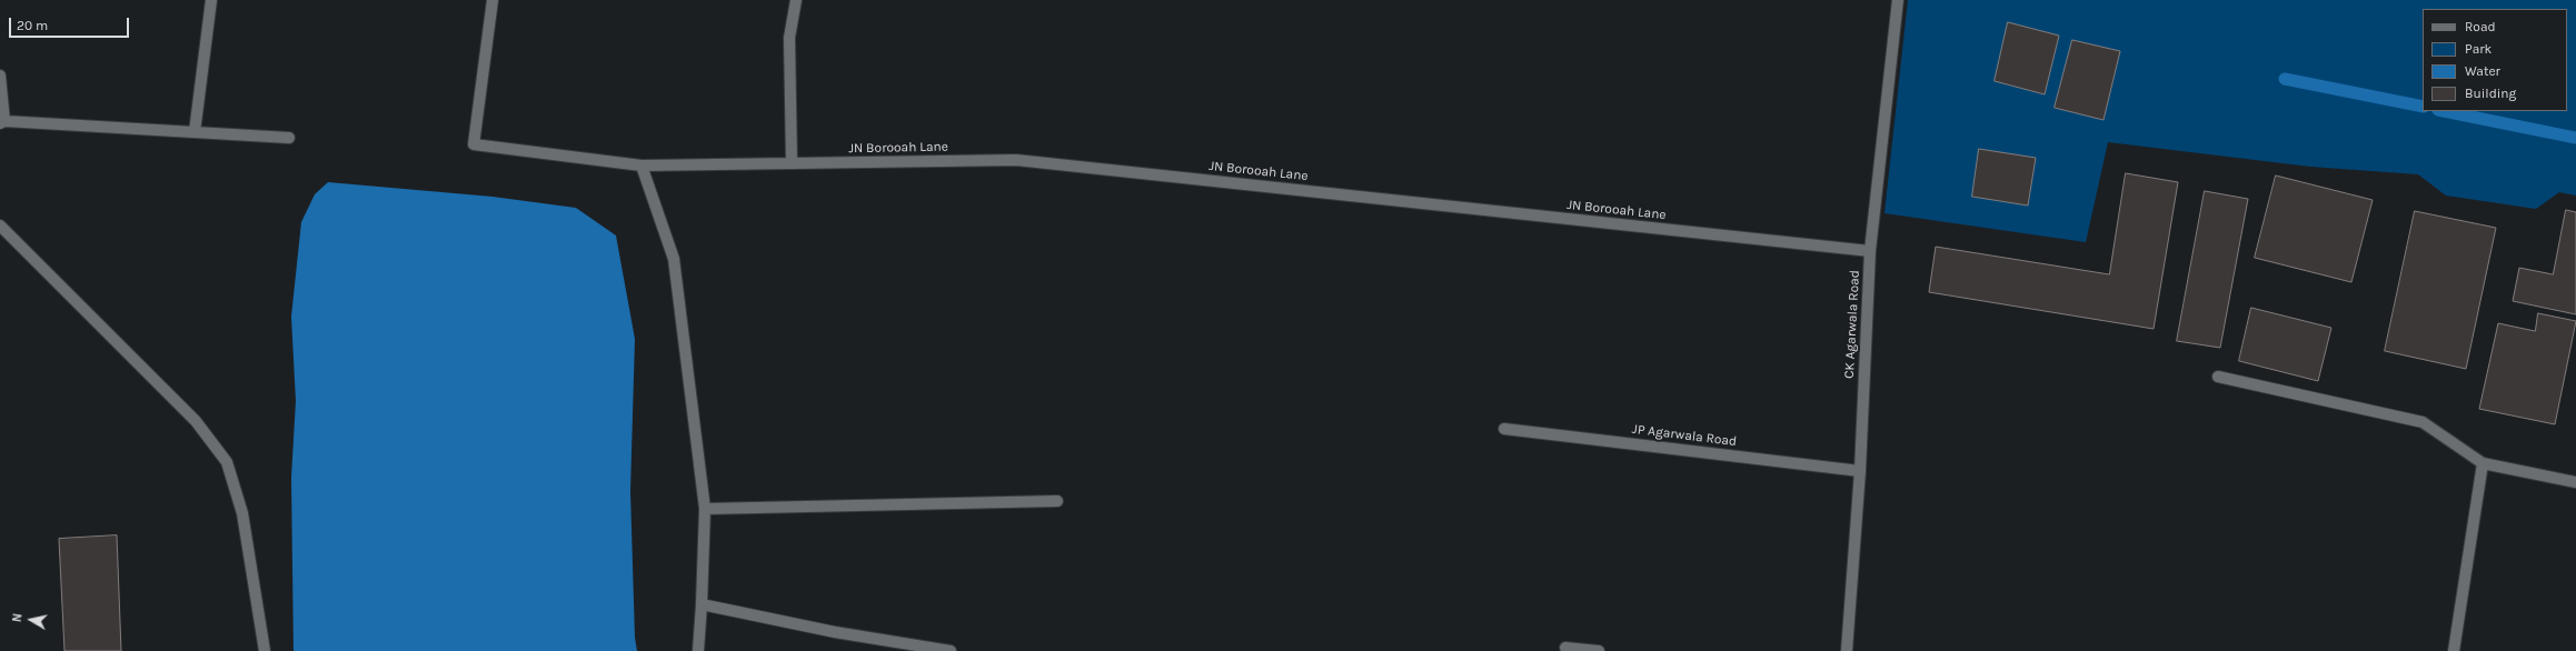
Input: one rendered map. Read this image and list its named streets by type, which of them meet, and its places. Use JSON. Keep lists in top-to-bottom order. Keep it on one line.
{"streets":{"street":["JN Borooah Lane","CK Agarwala Road","JP Agarwala Road"]},"crossings":[["JN Borooah Lane","CK Agarwala Road"],["CK Agarwala Road","JP Agarwala Road"]],"legend":["Road","Park","Water","Building"],"scale_bar":"20 m","north":"left"}
